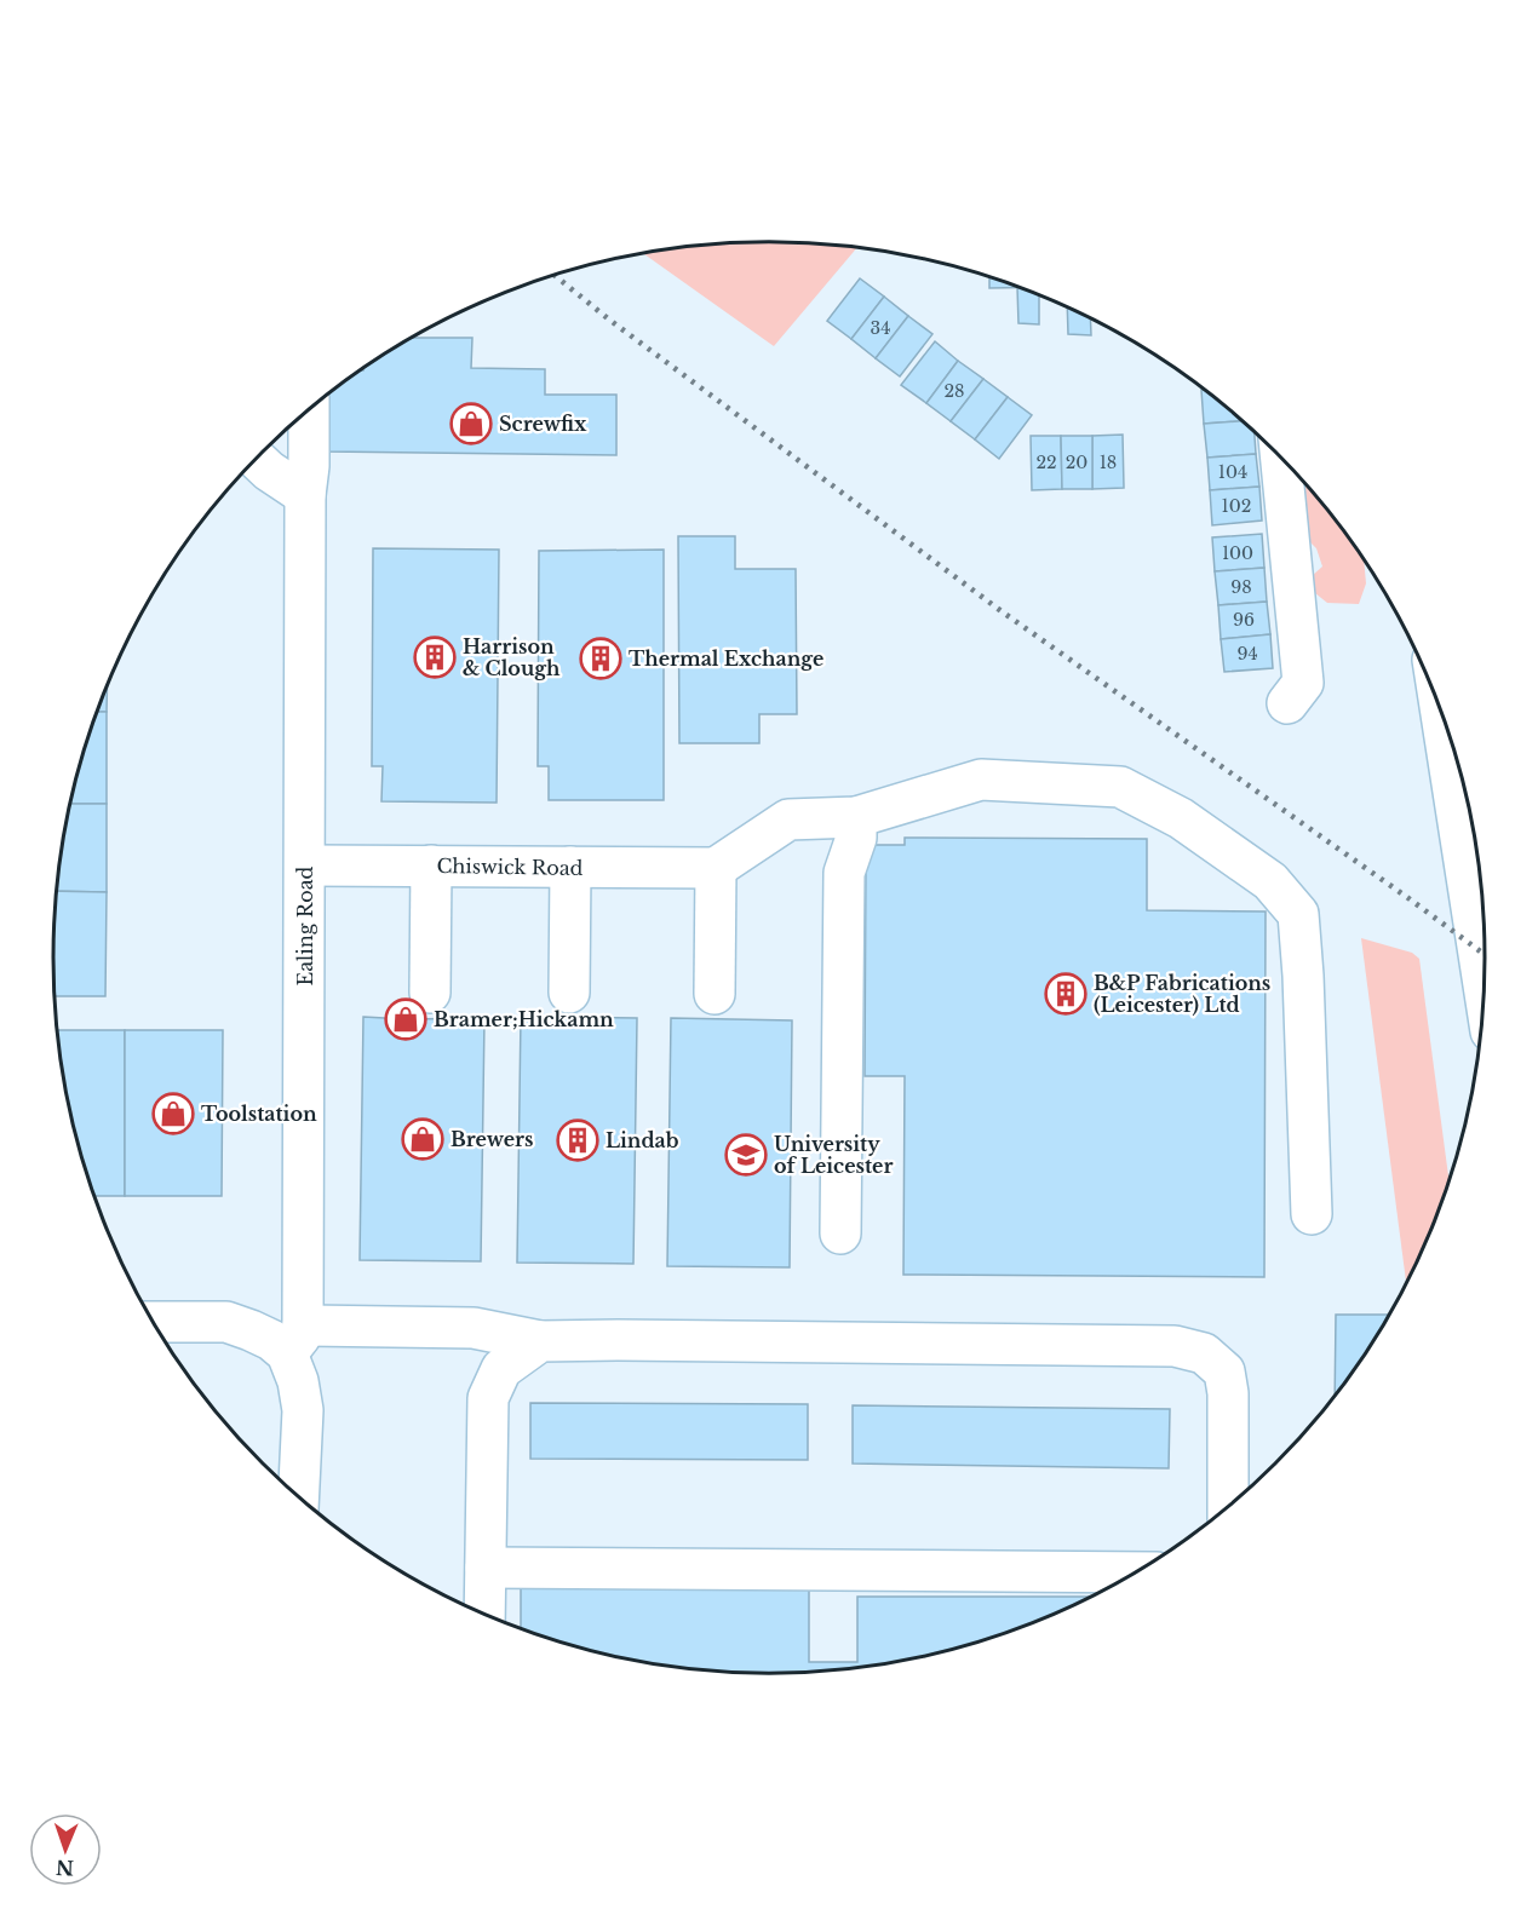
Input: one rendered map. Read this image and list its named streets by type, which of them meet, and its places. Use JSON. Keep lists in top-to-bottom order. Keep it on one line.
{"streets":{"street":["Chiswick Road","Ealing Road"]},"crossings":[["Chiswick Road","Ealing Road"]],"places":{"shop":["Screwfix","Bramer;Hickamn","Toolstation","Brewers"],"building":["Harrison & Clough","Thermal Exchange","B&P Fabrications (Leicester) Ltd","Lindab"],"school or university":["University of Leicester"]},"house_numbers":["34","28","22","20","18","104","102","100","98","96","94"],"north":"bottom"}
